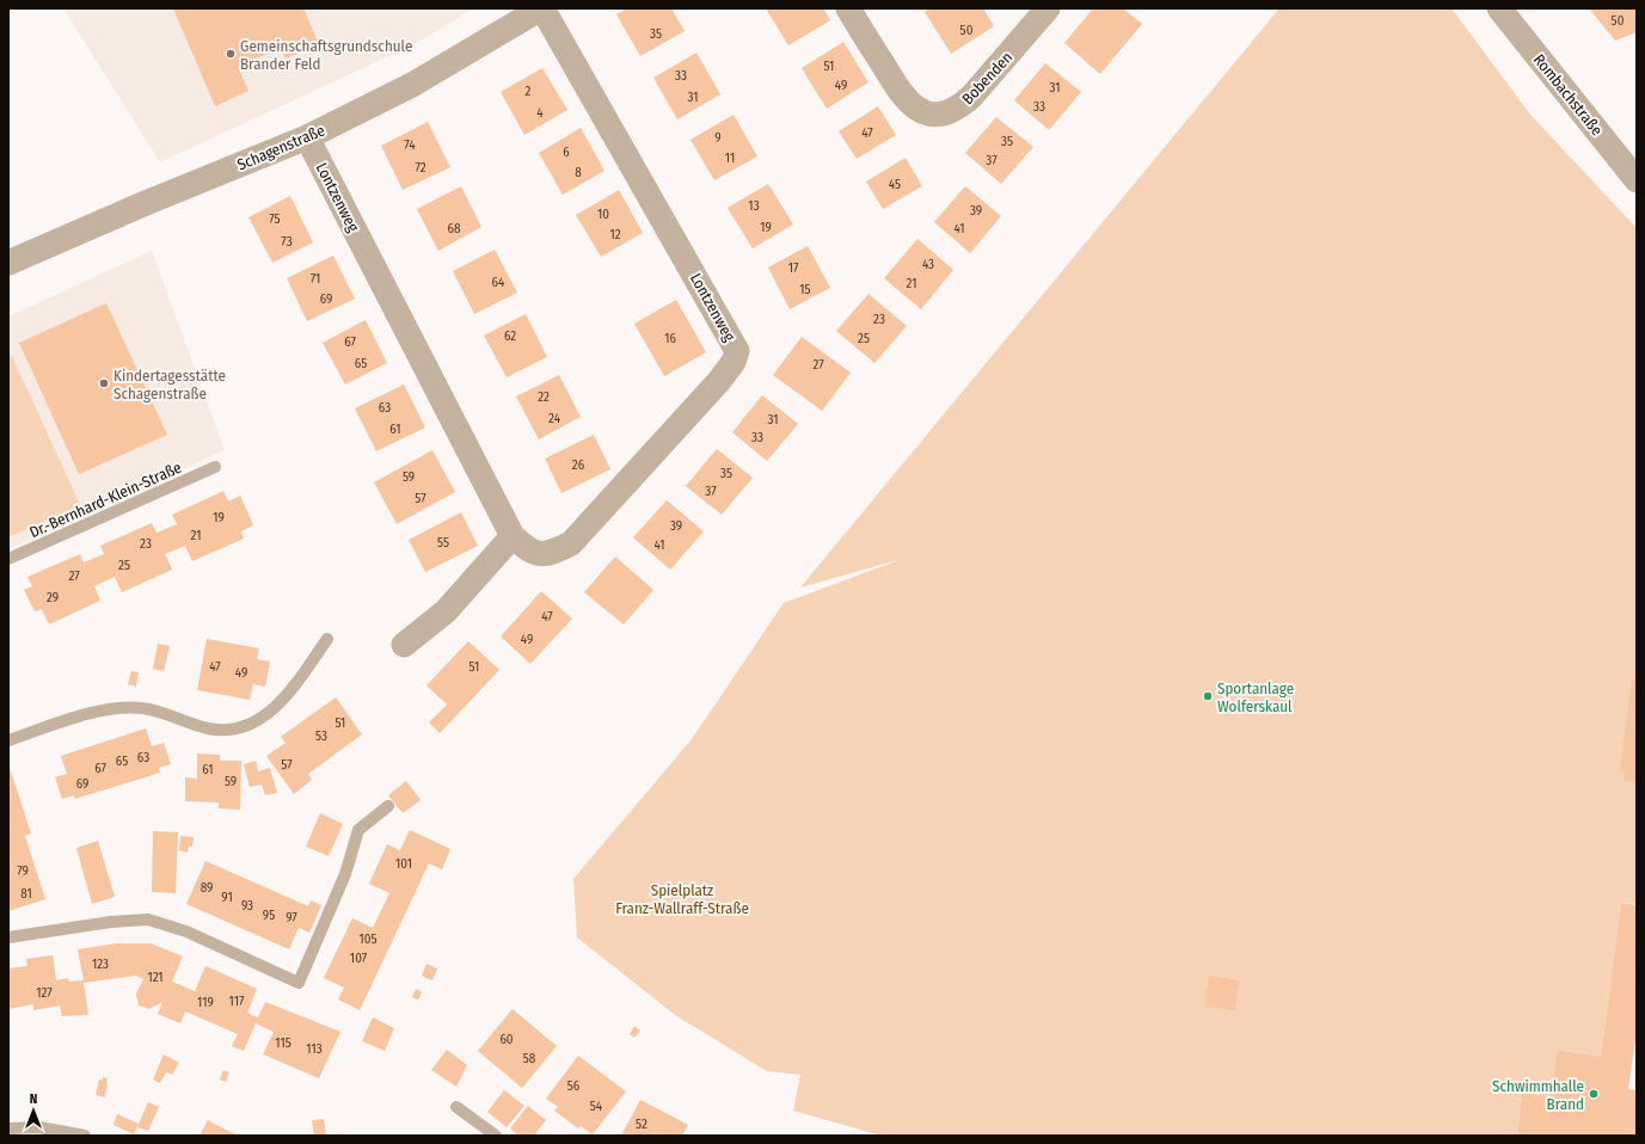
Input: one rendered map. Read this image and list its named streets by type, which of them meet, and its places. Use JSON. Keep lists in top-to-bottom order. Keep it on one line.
{"streets":{"street":["Bobenden","Rombachstraße","Schagenstraße","Lontzenweg"],"lane":["Dr.-Bernhard-Klein-Straße"]},"crossings":[["Schagenstraße","Lontzenweg"]],"parks":["Spielplatz Franz-Wallraff-Straße"],"places":["Gemeinschaftsgrundschule Brander Feld","Kindertagesstätte Schagenstraße","Sportanlage Wolferskaul","Schwimmhalle Brand"],"house_numbers":["50","50","35","51","33","49","31","2","31","33","4","47","9","35","74","6","11","37","72","8","45","13","39","10","75","19","68","41","12","73","43","17","71","64","21","15","69","23","62","16","25","67","65","27","22","63","24","31","61","33","26","35","59","37","57","19","39","21","55","23","41","25","27","29","47","49","47","51","49","51","53","63","65","57","67","61","59","69","101","79","89","81","91","93","95","97","105","107","123","121","127","117","119","60","115","113","58","56","54","52"],"north":"top"}
